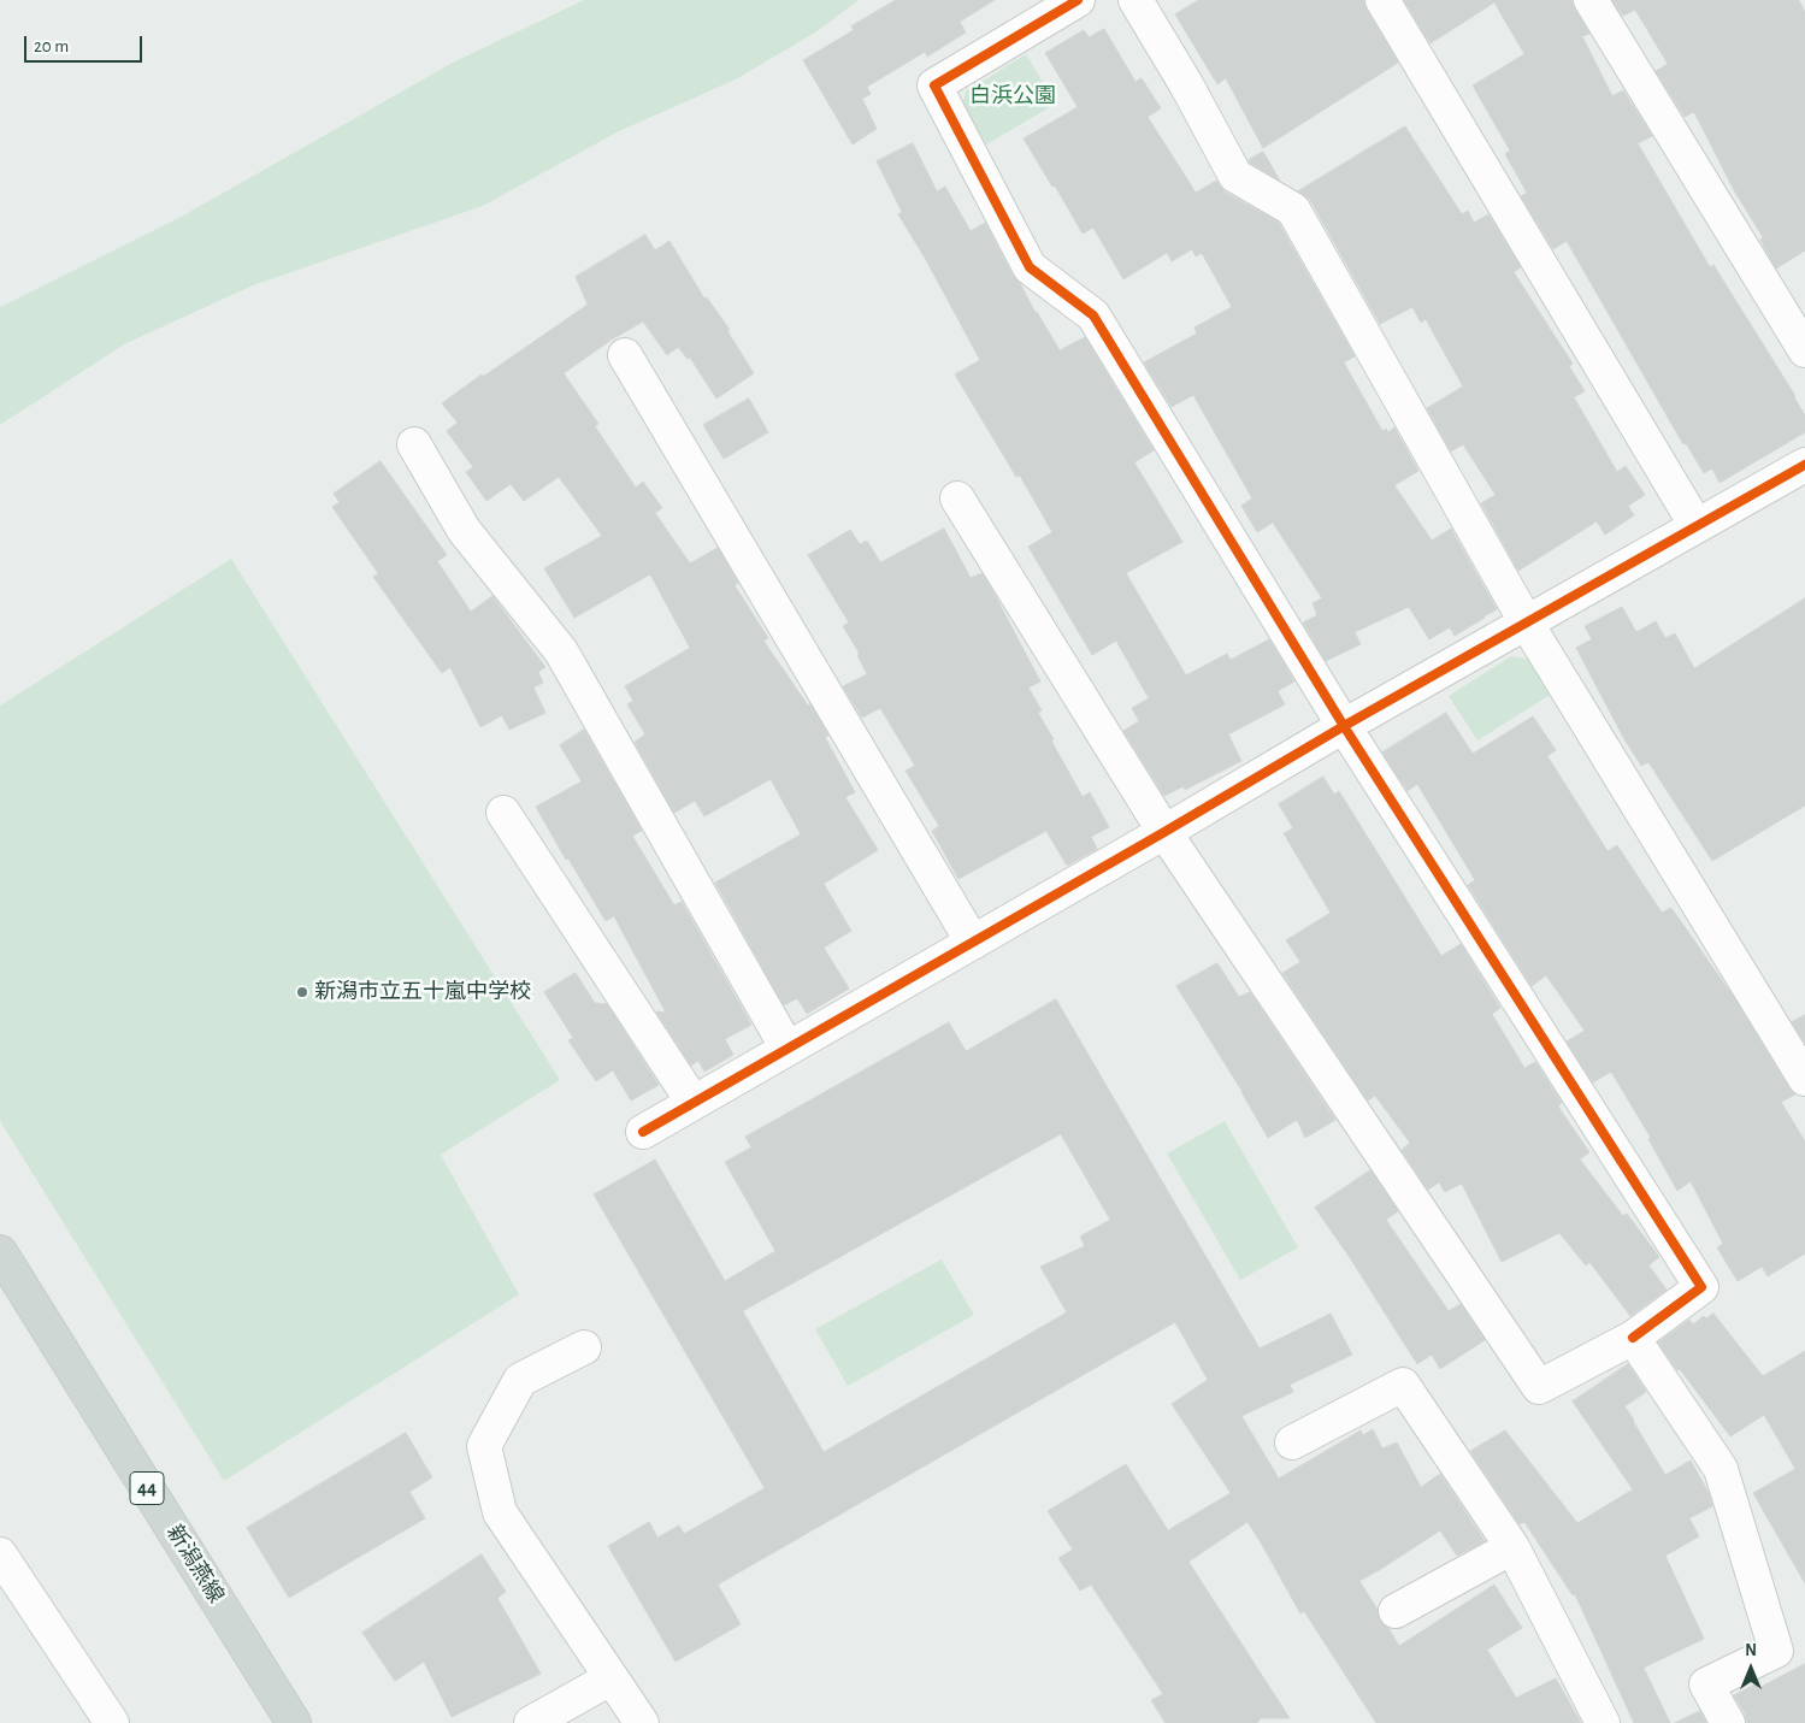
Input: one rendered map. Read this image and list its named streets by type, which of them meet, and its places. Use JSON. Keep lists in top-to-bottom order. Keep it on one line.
{"streets":{"main road":["44","新潟燕線"]},"parks":["白浜公園"],"places":["新潟市立五十嵐中学校"],"scale_bar":"20 m","north":"top"}
